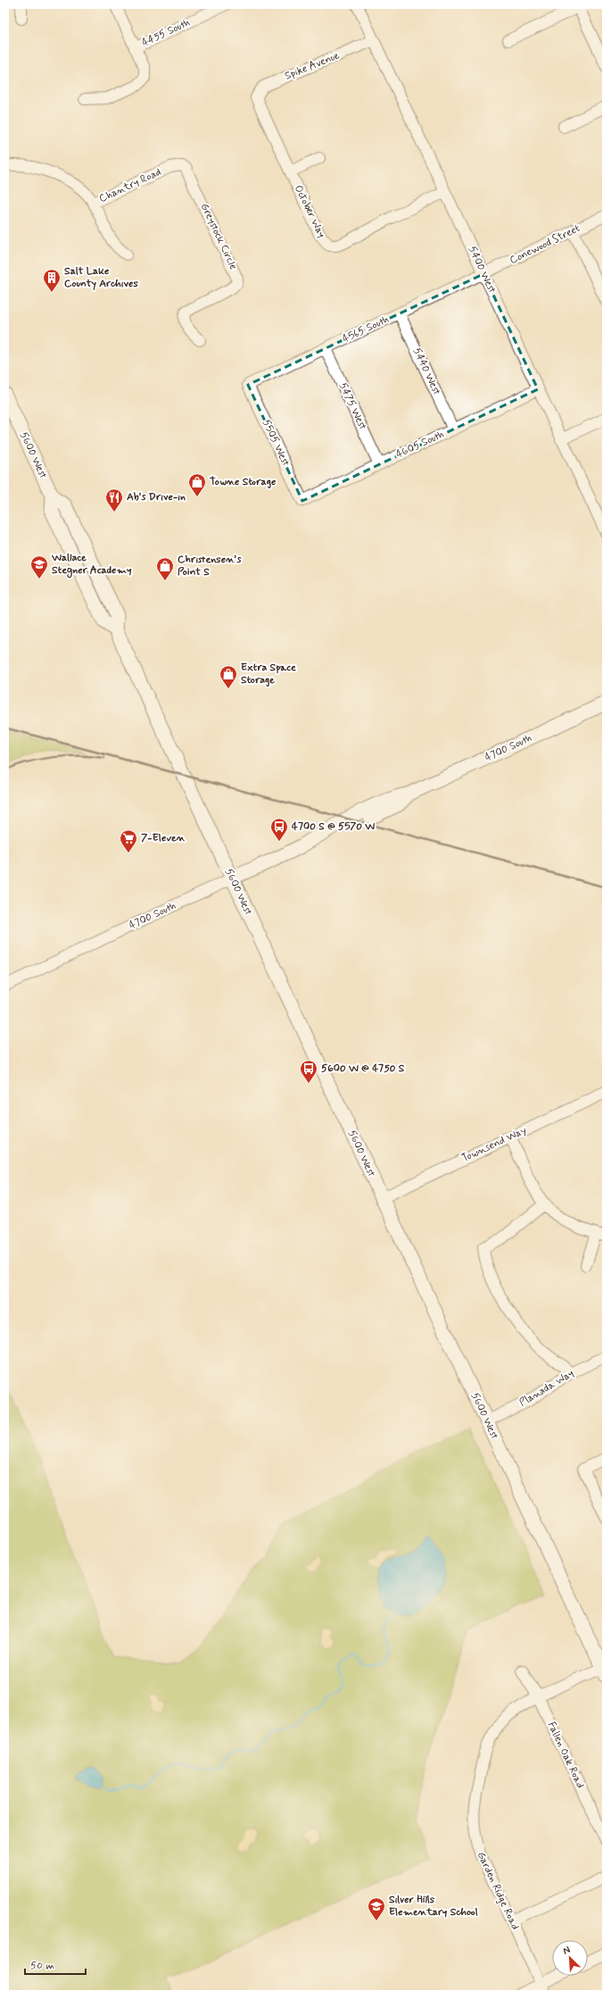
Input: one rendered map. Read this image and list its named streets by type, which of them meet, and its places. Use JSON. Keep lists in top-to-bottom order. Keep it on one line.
{"streets":{"main road":["5600 West","4700 South"],"street":["4455 South","Spike Avenue","Chantry Road","October Way","Greystock Circle","Conewood Street","5400 West","4565 South","5440 West","5475 West","5505 West","4605 South","Townsend Way","Planada Way","Fallen Oak Road","Garden Ridge Road"]},"crossings":[["Spike Avenue","October Way"],["Spike Avenue","5400 West"],["Chantry Road","Greystock Circle"],["October Way","5400 West"],["Conewood Street","5400 West"],["Conewood Street","4565 South"],["5400 West","4565 South"],["5400 West","4605 South"],["4565 South","5440 West"],["4565 South","5475 West"],["4565 South","5505 West"],["5440 West","4605 South"],["5475 West","4605 South"],["5505 West","4605 South"],["5600 West","4700 South"],["5600 West","Townsend Way"],["5600 West","Planada Way"],["5600 West","Garden Ridge Road"],["Fallen Oak Road","Garden Ridge Road"]],"places":{"building":["Salt Lake County Archives"],"shop":["Towne Storage","Christensen's Point S","Extra Space Storage"],"restaurant":["Ab's Drive-in"],"school or university":["Wallace Stegner Academy","Silver Hills Elementary School"],"bus stop":["4700 S @ 5570 W","5600 W @ 4750 S"],"supermarket":["7-Eleven"]},"scale_bar":"50 m","north":"top left"}
